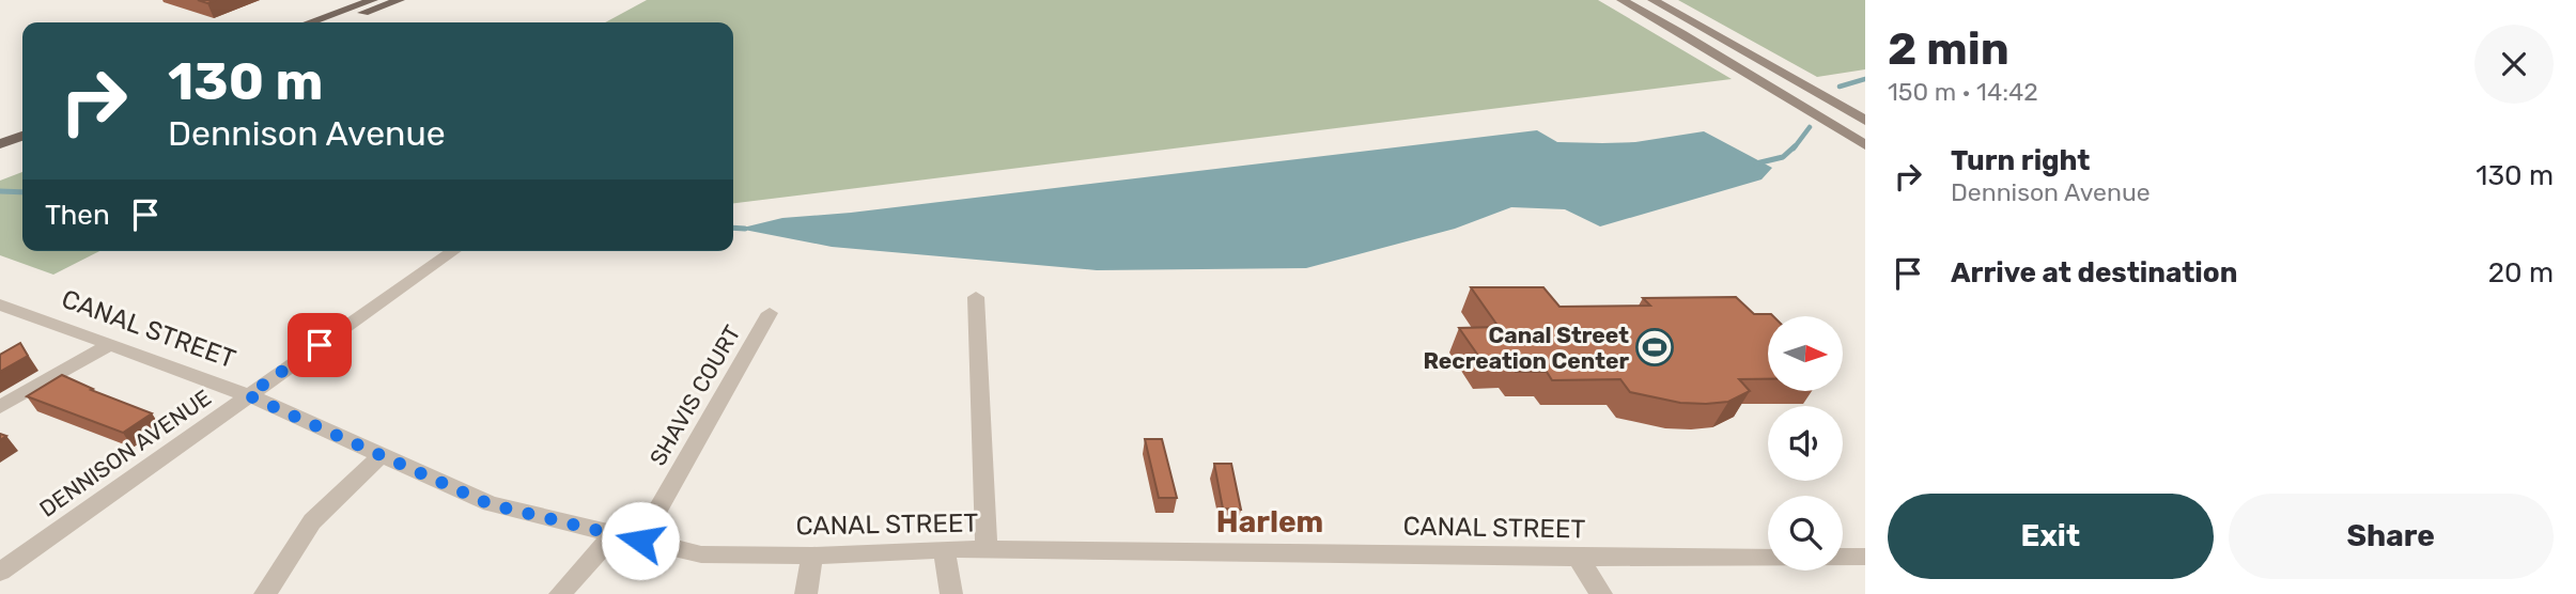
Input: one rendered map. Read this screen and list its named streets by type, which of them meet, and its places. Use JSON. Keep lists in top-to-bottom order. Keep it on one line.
{"streets":{"street":["CANAL STREET","SHAVIS COURT","DENNISON AVENUE"]},"crossings":[["CANAL STREET","SHAVIS COURT"],["CANAL STREET","DENNISON AVENUE"]],"districts":["Harlem"],"places":{"sports":["Canal Street Recreation Center"]},"north":"right","page":{"heading":["2 min","150 m · 14:42"],"turn":["130 m","Dennison Avenue"],"list":[{"name":"Turn right","note":"Dennison Avenue","value":"130 m"},{"name":"Arrive at destination","value":"20 m"}],"then":"Then","buttons":["Exit","Share"]}}
